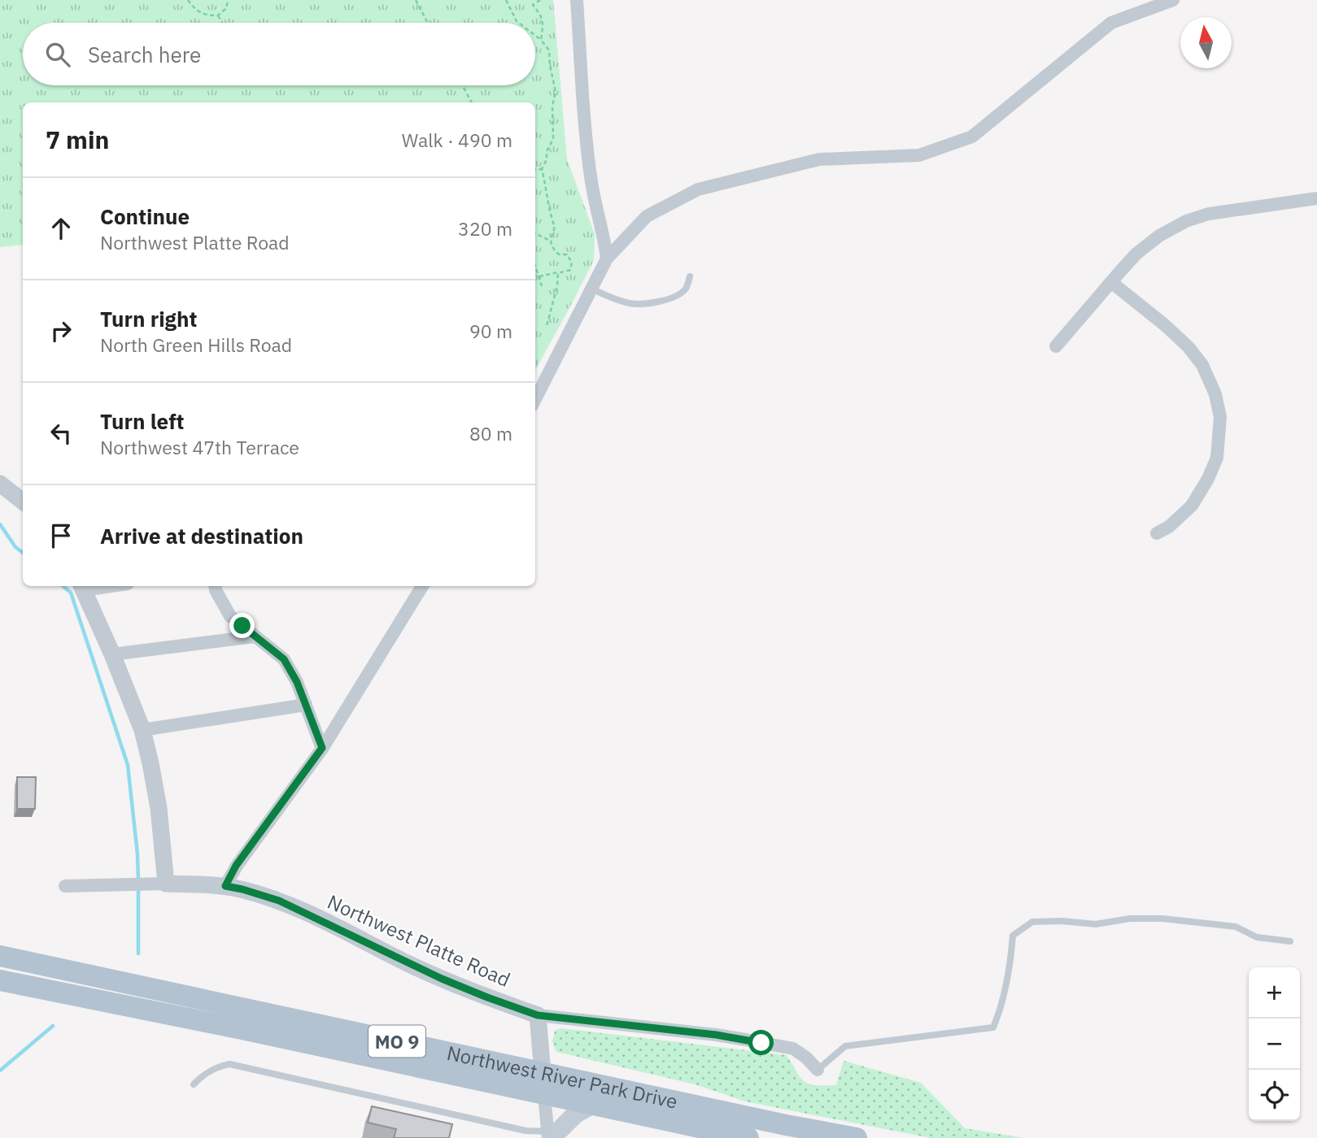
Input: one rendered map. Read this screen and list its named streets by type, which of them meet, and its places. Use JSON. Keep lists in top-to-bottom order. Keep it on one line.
{"streets":{"main road":["MO 9","Northwest River Park Drive"],"street":["Northwest Platte Road"]},"north":"top","page":{"search":"Search here","heading":["7 min","Walk · 490 m"],"list":[["Continue","Northwest Platte Road","320 m"],["Turn right","North Green Hills Road","90 m"],["Turn left","Northwest 47th Terrace","80 m"],"Arrive at destination"],"map_buttons":["+","−"]}}
